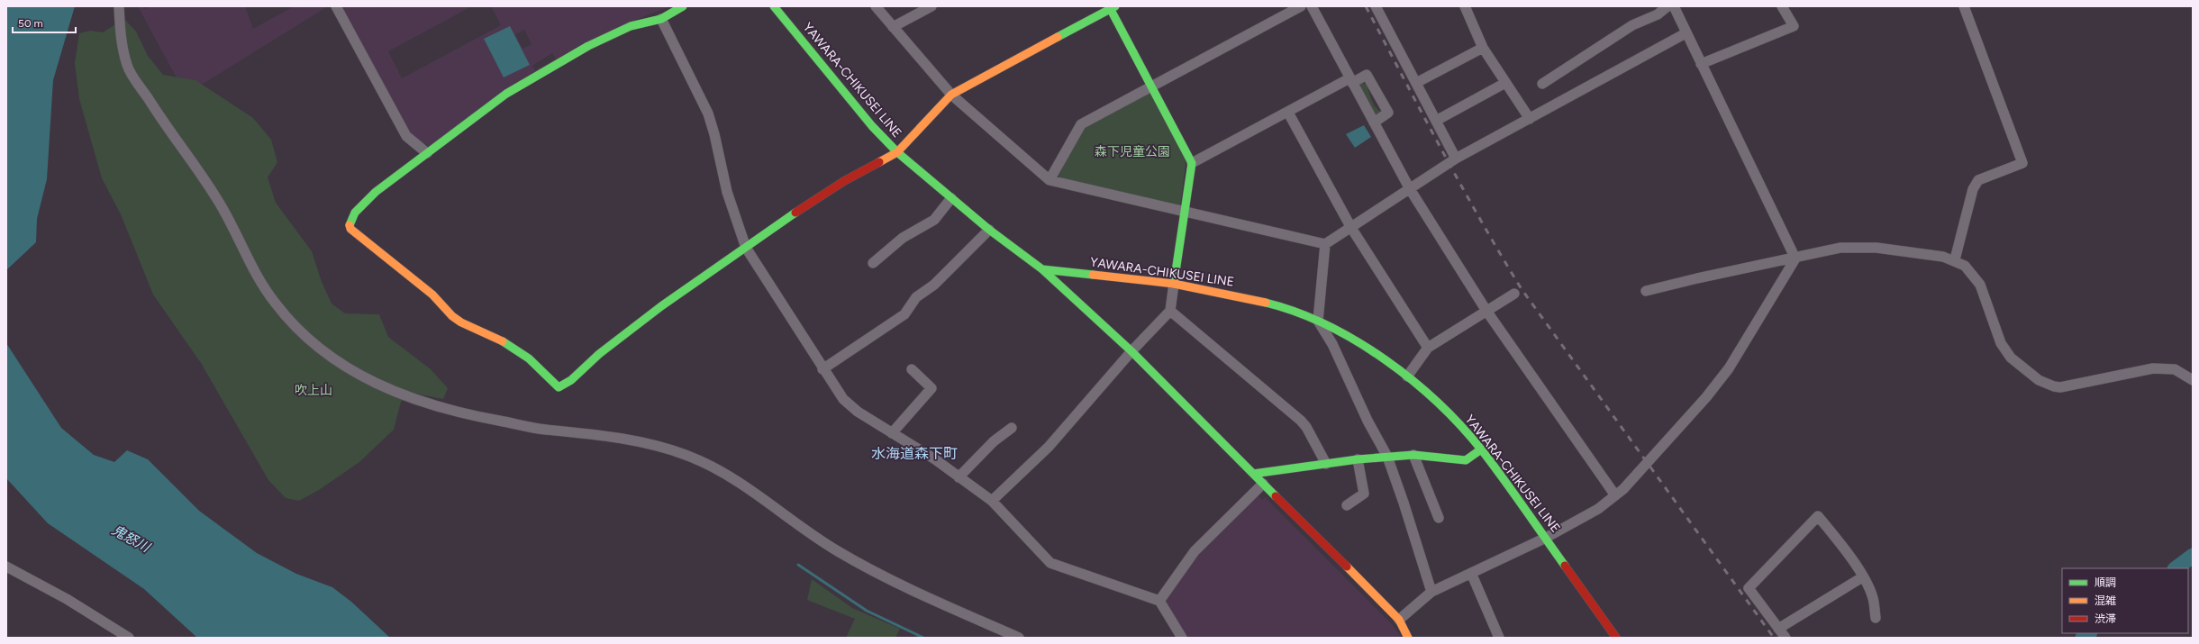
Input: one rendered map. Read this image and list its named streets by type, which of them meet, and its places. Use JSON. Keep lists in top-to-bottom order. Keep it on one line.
{"streets":{"street":["YAWARA-CHIKUSEI LINE"]},"districts":["水海道森下町"],"water":["鬼怒川"],"parks":["森下児童公園","吹上山"],"legend":["順調","混雑","渋滞"],"scale_bar":"50 m"}
